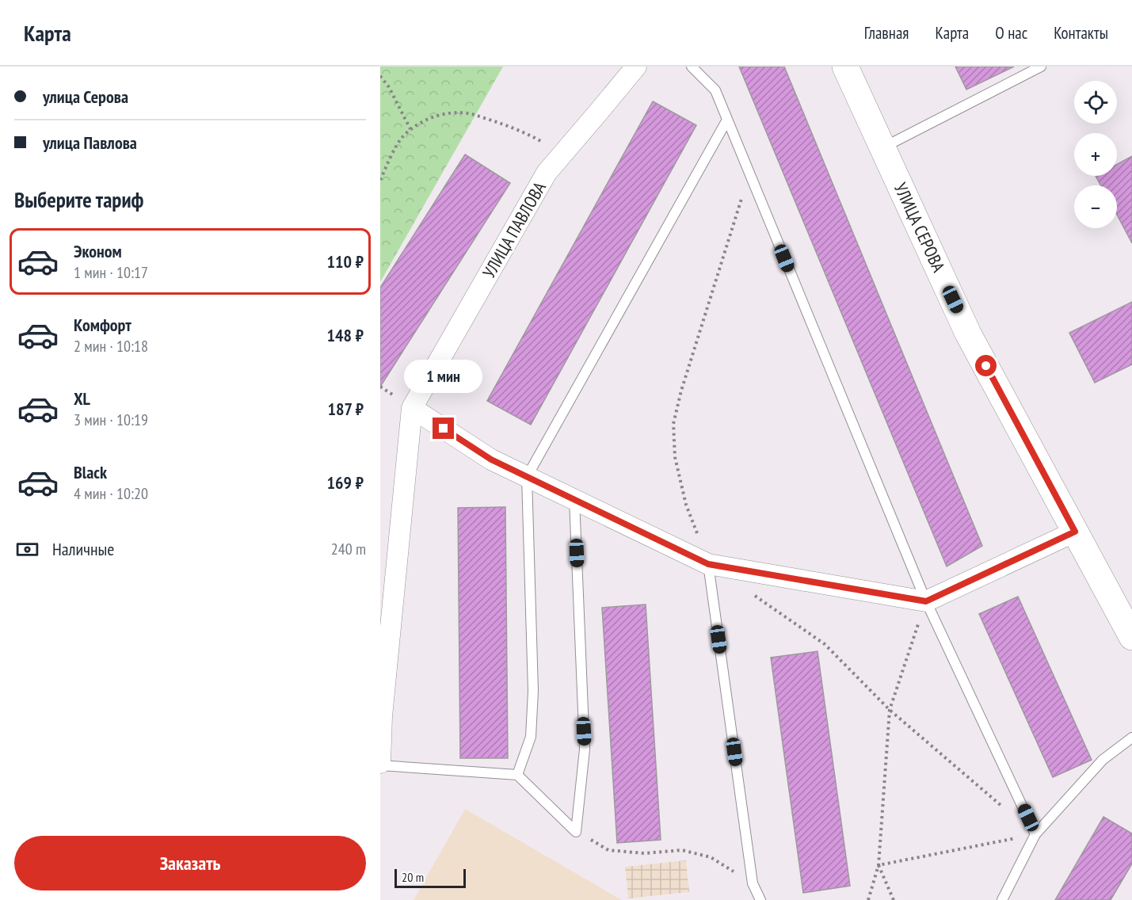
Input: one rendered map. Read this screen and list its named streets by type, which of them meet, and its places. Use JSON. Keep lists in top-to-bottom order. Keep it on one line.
{"streets":{"main road":["УЛИЦА СЕРОВА"],"street":["УЛИЦА ПАВЛОВА"]},"scale_bar":"20 m","page":{"header":"Карта","nav":["Главная","Карта","О нас","Контакты"],"banner":["улица Серова","улица Павлова"],"map_buttons":["+","−"],"heading":"Выберите тариф","list":[{"name":"Эконом","note":"1 мин · 10:17","value":"110 ₽"},{"name":"Комфорт","note":"2 мин · 10:18","value":"148 ₽"},{"name":"XL","note":"3 мин · 10:19","value":"187 ₽"},{"name":"Black","note":"4 мин · 10:20","value":"169 ₽"}],"bubble":"1 мин","pay":["Наличные","240 m"],"buttons":"Заказать","scale":"20 m"}}
